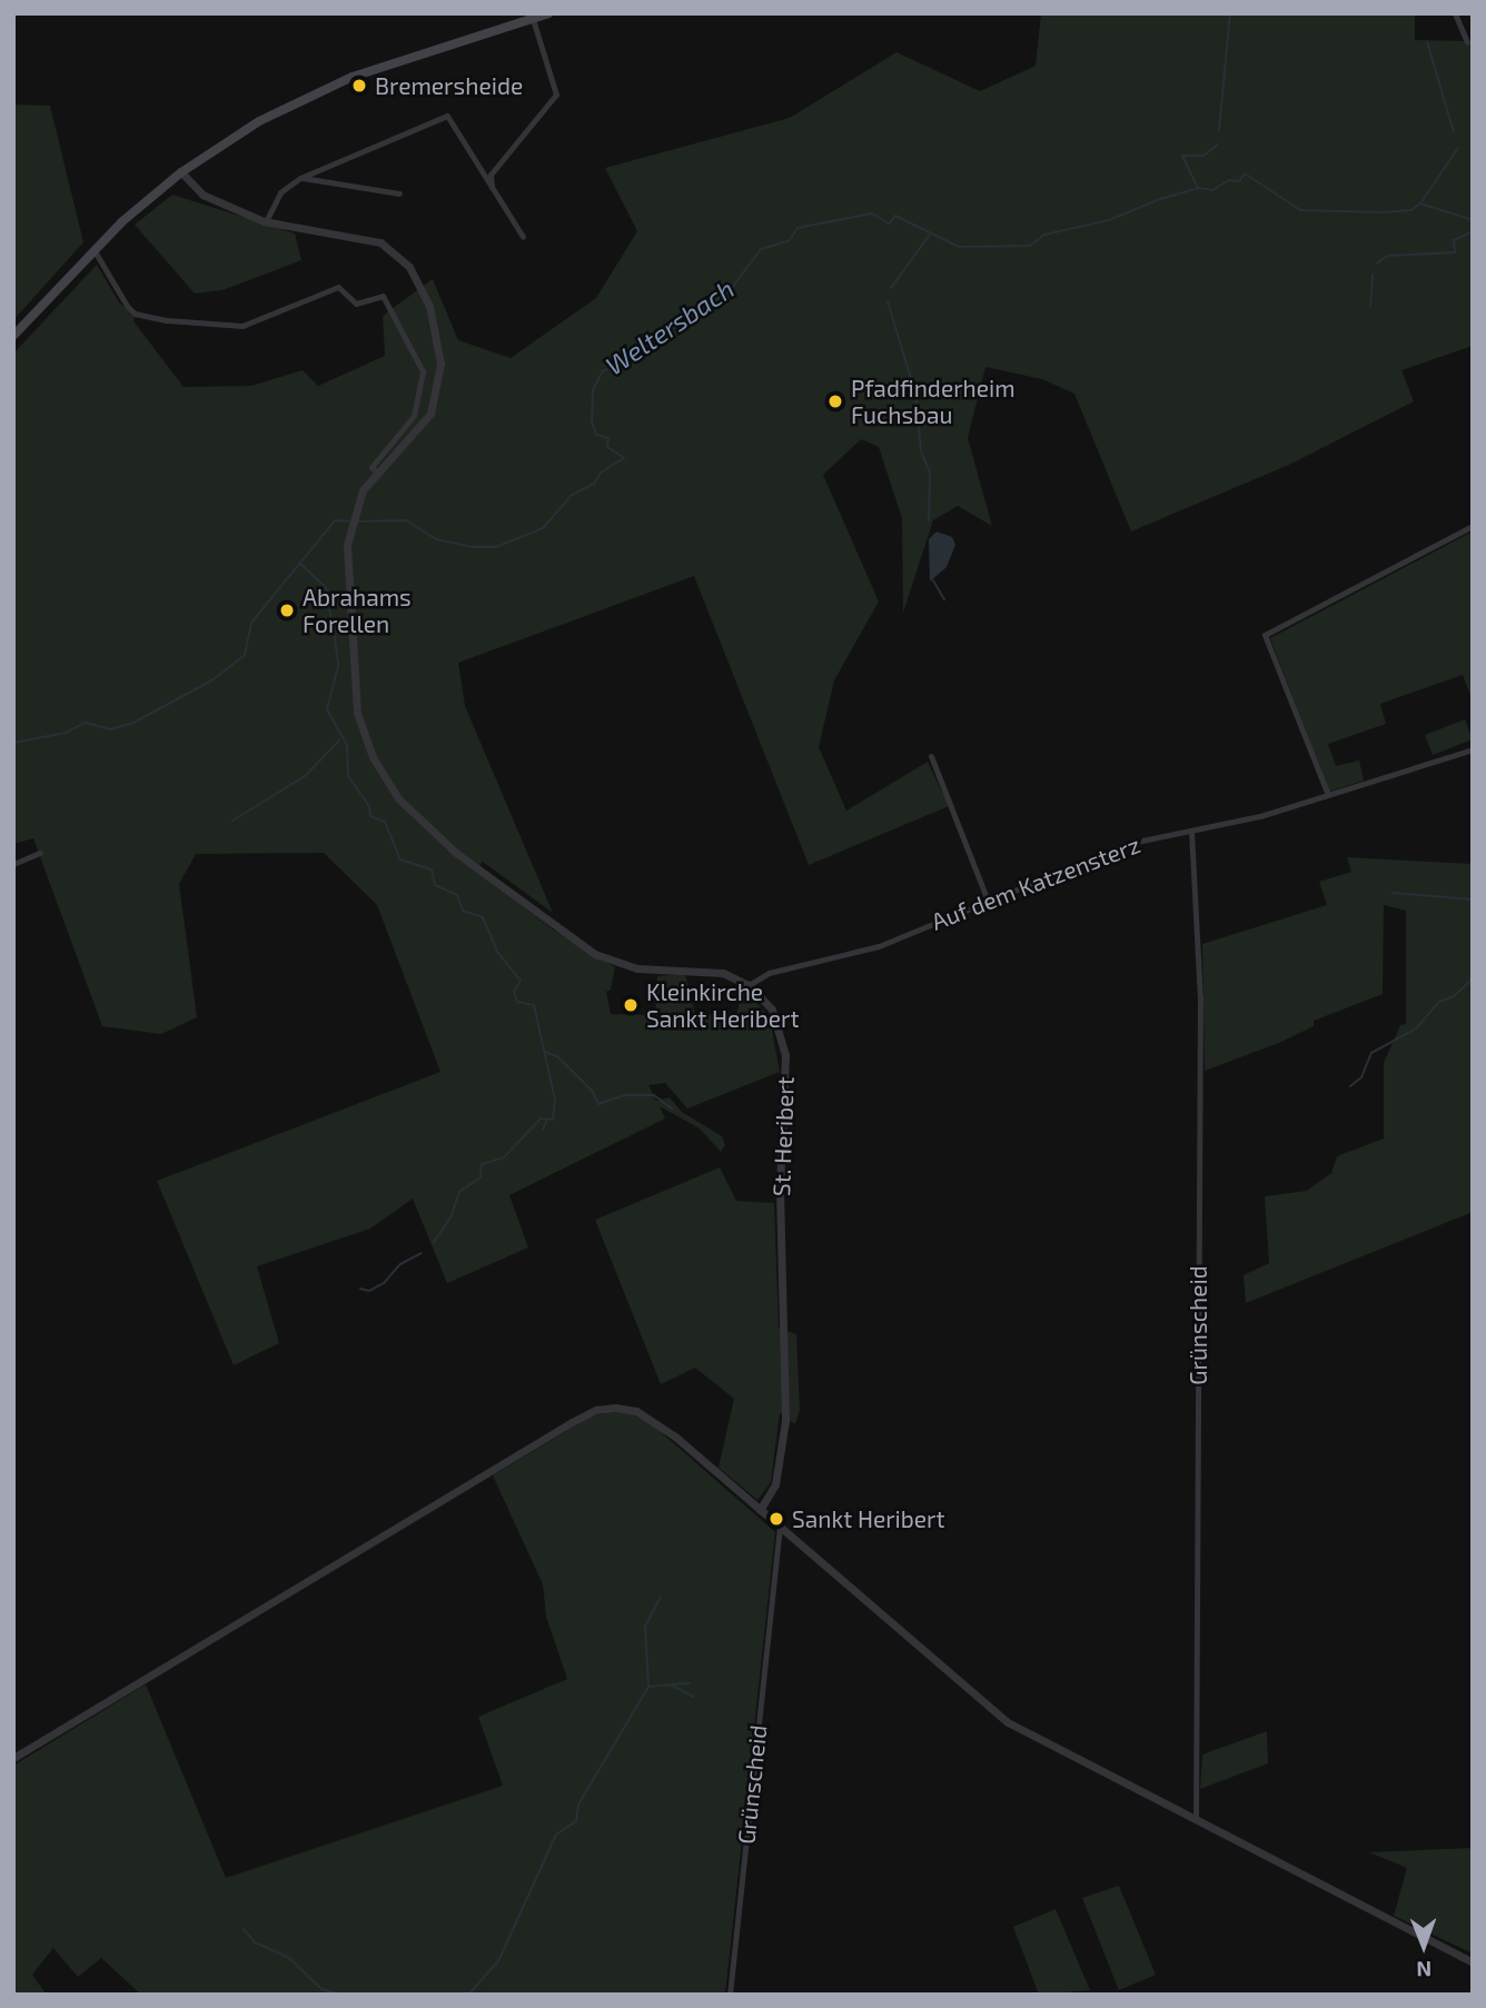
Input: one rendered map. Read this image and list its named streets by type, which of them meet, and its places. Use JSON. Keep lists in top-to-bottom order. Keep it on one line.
{"streets":{"street":["Auf dem Katzensterz","St. Heribert","Grünscheid"]},"crossings":[["Auf dem Katzensterz","St. Heribert"],["Auf dem Katzensterz","Grünscheid"]],"water":["Weltersbach"],"places":["Bremersheide","Pfadfinderheim Fuchsbau","Abrahams Forellen","Kleinkirche Sankt Heribert","Sankt Heribert"],"north":"bottom"}
